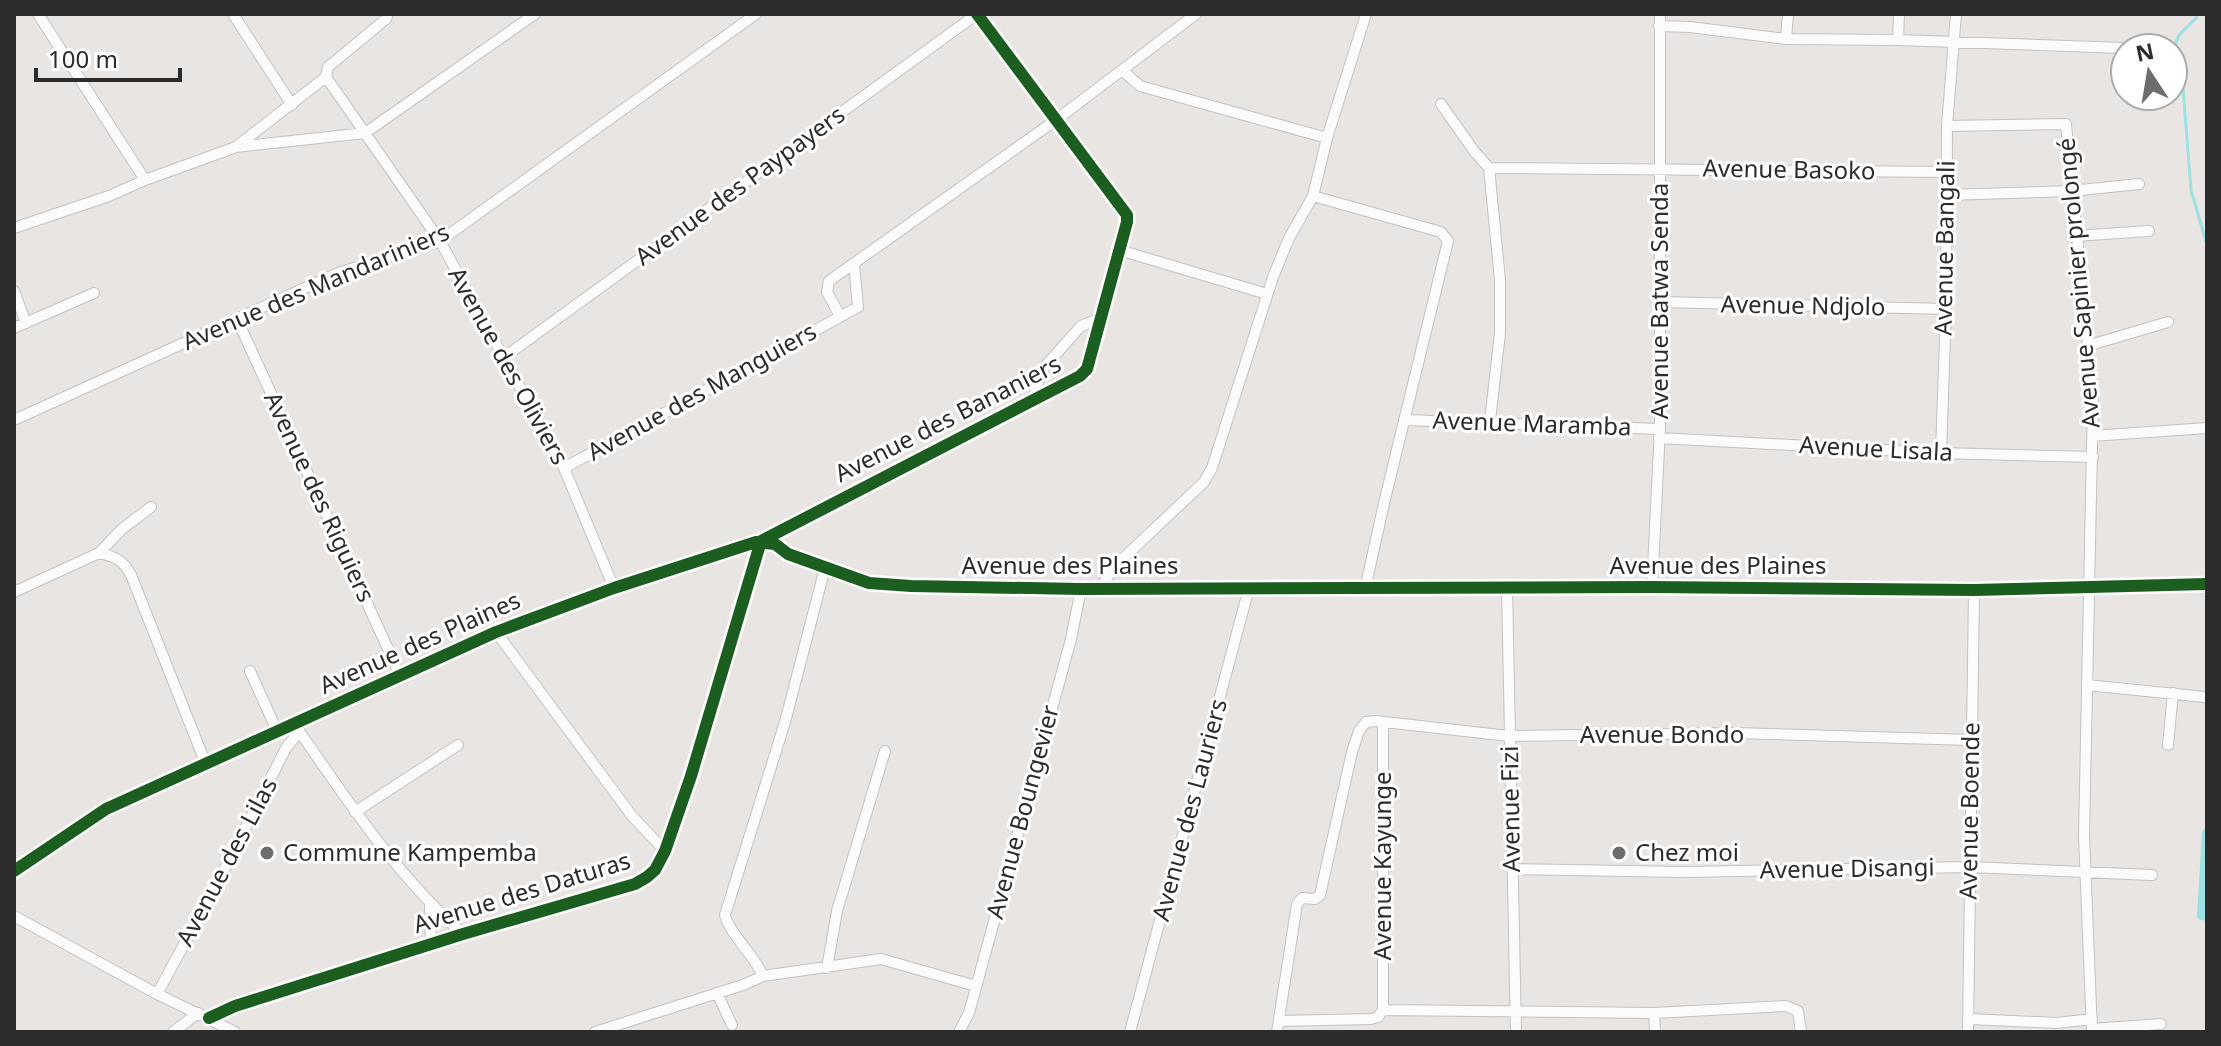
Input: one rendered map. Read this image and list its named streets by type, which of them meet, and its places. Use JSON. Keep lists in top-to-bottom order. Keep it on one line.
{"streets":{"street":["Avenue Basoko","Avenue des Paypayers","Avenue Bangali","Avenue Sapinier prolongé","Avenue des Mandariniers","Avenue Batwa Senda","Avenue Ndjolo","Avenue des Oliviers","Avenue des Manguiers","Avenue des Bananiers","Avenue Maramba","Avenue Lisala","Avenue des Riguiers","Avenue des Plaines","Avenue Bondo","Avenue Fizi","Avenue des Lauriers","Avenue Boende","Avenue Boungevier","Avenue des Lilas","Avenue Kayunge","Avenue Disangi","Avenue des Daturas"]},"crossings":[["Avenue Basoko","Avenue Bangali"],["Avenue Basoko","Avenue Batwa Senda"],["Avenue des Paypayers","Avenue des Oliviers"],["Avenue des Paypayers","Avenue des Bananiers"],["Avenue Bangali","Avenue Sapinier prolongé"],["Avenue Bangali","Avenue Ndjolo"],["Avenue Bangali","Avenue Lisala"],["Avenue Sapinier prolongé","Avenue Lisala"],["Avenue Sapinier prolongé","Avenue des Plaines"],["Avenue Sapinier prolongé","Avenue Disangi"],["Avenue des Mandariniers","Avenue des Oliviers"],["Avenue des Mandariniers","Avenue des Riguiers"],["Avenue Batwa Senda","Avenue Ndjolo"],["Avenue Batwa Senda","Avenue Maramba"],["Avenue Batwa Senda","Avenue Lisala"],["Avenue Batwa Senda","Avenue des Plaines"],["Avenue des Oliviers","Avenue des Manguiers"],["Avenue des Oliviers","Avenue des Plaines"],["Avenue des Manguiers","Avenue des Bananiers"],["Avenue des Bananiers","Avenue des Plaines"],["Avenue des Bananiers","Avenue des Daturas"],["Avenue Maramba","Avenue Lisala"],["Avenue des Riguiers","Avenue des Plaines"],["Avenue des Plaines","Avenue Fizi"],["Avenue des Plaines","Avenue des Lauriers"],["Avenue des Plaines","Avenue Boende"],["Avenue des Plaines","Avenue Boungevier"],["Avenue des Plaines","Avenue des Lilas"],["Avenue des Plaines","Avenue des Daturas"],["Avenue Bondo","Avenue Fizi"],["Avenue Bondo","Avenue Boende"],["Avenue Bondo","Avenue Kayunge"],["Avenue Fizi","Avenue Disangi"],["Avenue Boende","Avenue Disangi"]],"places":["Commune Kampemba","Chez moi"],"scale_bar":"100 m","north":"top"}
